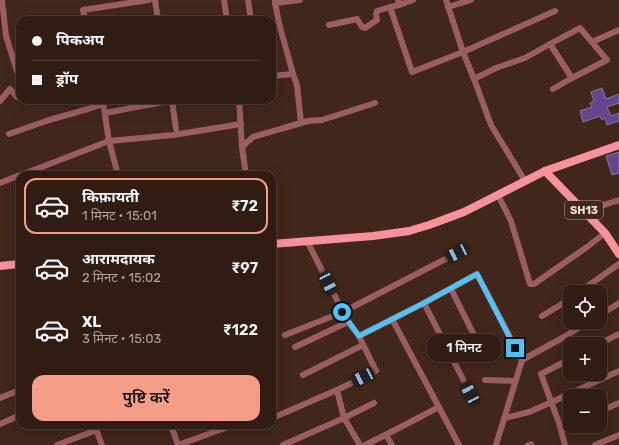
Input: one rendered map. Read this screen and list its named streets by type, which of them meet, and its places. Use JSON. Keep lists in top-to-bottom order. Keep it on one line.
{"streets":{"main road":["SH13"]},"page":{"banner":["पिकअप","ड्रॉप"],"list":[{"name":"किफ़ायती","note":"1 मिनट · 15:01","value":"₹72"},{"name":"आरामदायक","note":"2 मिनट · 15:02","value":"₹97"},{"name":"XL","note":"3 मिनट · 15:03","value":"₹122"}],"map_buttons":["+","−"],"bubble":"1 मिनट","buttons":"पुष्टि करें"}}
